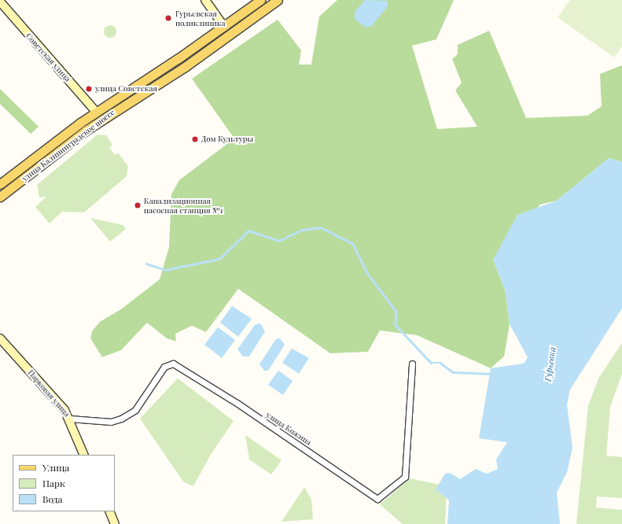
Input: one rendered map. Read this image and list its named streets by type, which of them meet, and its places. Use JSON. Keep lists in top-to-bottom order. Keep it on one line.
{"streets":{"main road":["улица Калининградское шоссе"],"street":["Советская улица","Парковая улица","улица Кожина"]},"crossings":[["Советская улица","улица Калининградское шоссе"],["Парковая улица","улица Кожина"]],"water":["Гурьевка"],"places":["Гурьевская поликлиника","улица Советская","Дом Культуры","Канализационная насосная станция №1"],"legend":["Улица","Парк","Вода"]}
